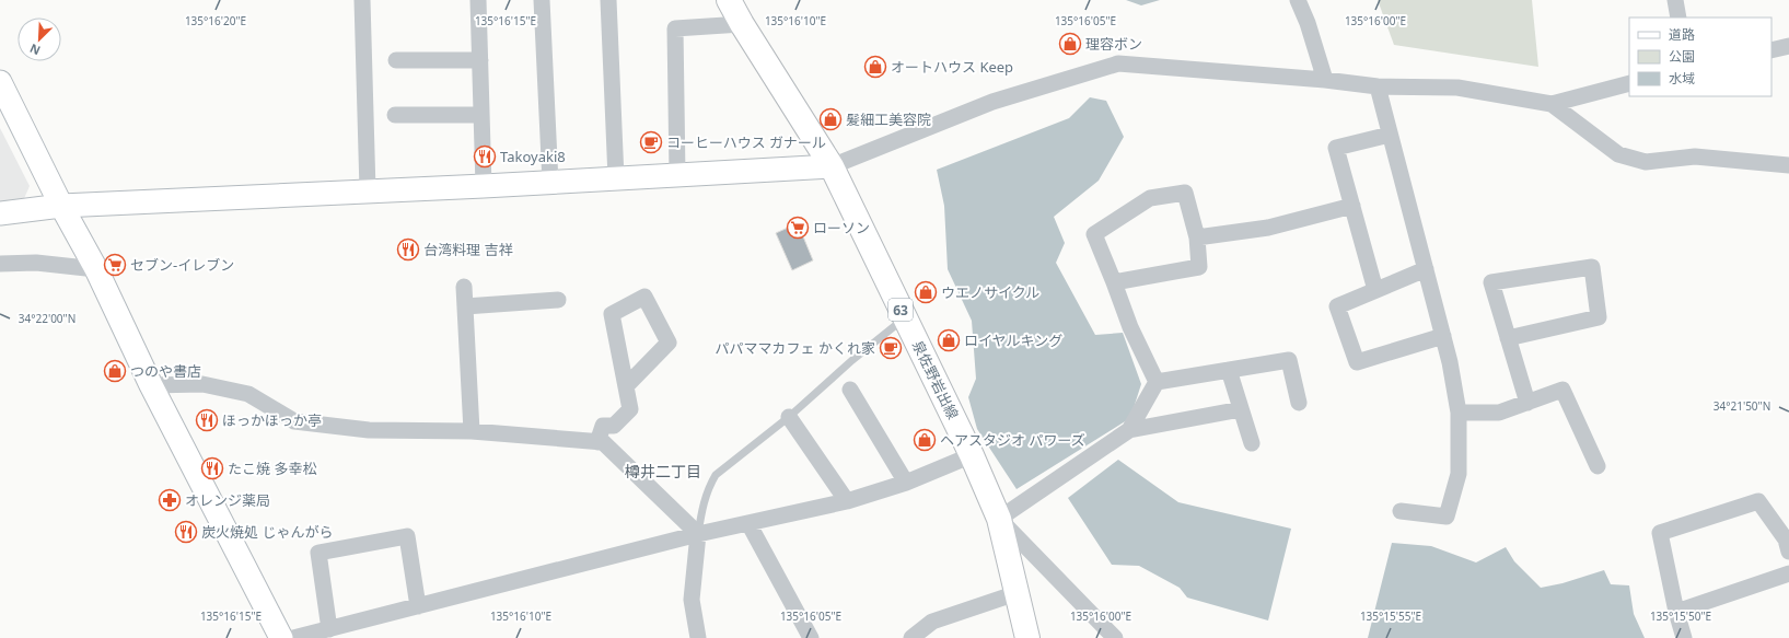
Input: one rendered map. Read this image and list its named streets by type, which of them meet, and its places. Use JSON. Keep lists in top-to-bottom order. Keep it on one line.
{"streets":{"main road":["63","泉佐野岩出線"]},"districts":["樽井二丁目"],"places":{"shop":["理容ボン","オートハウス Keep","髪細工美容院","ウエノサイクル","ロイヤルキング","つのや書店","ヘアスタジオ パワーズ"],"cafe":["コーヒーハウス ガナール","パパママカフェ かくれ家"],"restaurant":["Takoyaki8","台湾料理 吉祥","ほっかほっか亭","たこ焼 多幸松","炭火焼処 じゃんがら"],"supermarket":["ローソン","セブン-イレブン"],"pharmacy":["オレンジ薬局"]},"legend":["道路","公園","水域"],"north":"bottom left","coordinates":["135°16'20\"E","135°16'10\"E","135°16'15\"E","135°16'05\"E","135°16'00\"E","34°22'00\"N","34°21'50\"N","135°15'55\"E","135°15'50\"E"]}
